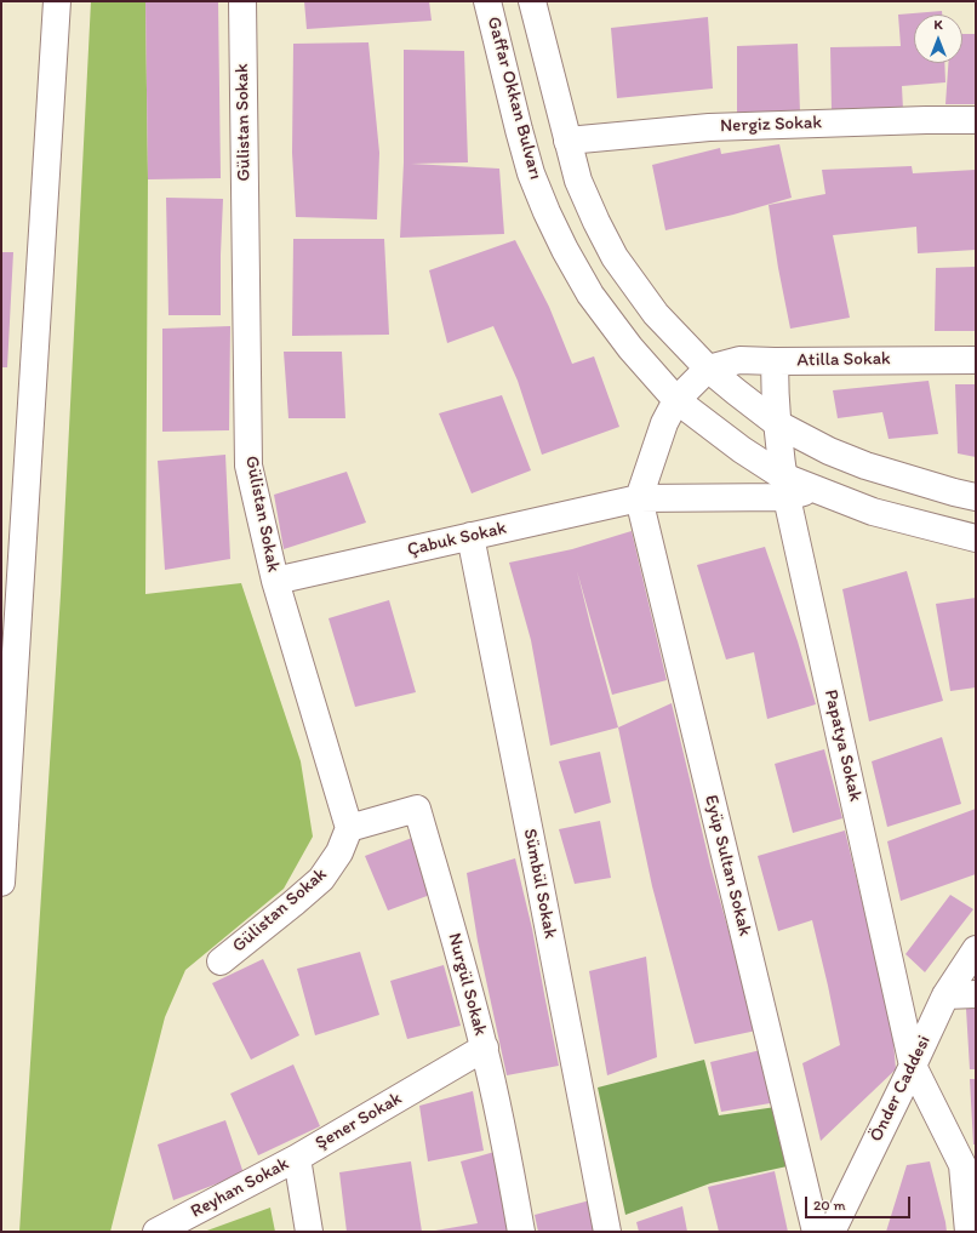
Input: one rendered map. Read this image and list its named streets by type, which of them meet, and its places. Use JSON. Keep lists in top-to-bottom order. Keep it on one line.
{"streets":{"street":["Gaffar Okkan Bulvarı","Gülistan Sokak","Nergiz Sokak","Atilla Sokak","Çabuk Sokak","Papatya Sokak","Eyüp Sultan Sokak","Sümbül Sokak","Nurgül Sokak","Önder Caddesi","Şener Sokak","Reyhan Sokak"]},"crossings":[["Gaffar Okkan Bulvarı","Çabuk Sokak"],["Gaffar Okkan Bulvarı","Papatya Sokak"],["Gülistan Sokak","Çabuk Sokak"],["Gülistan Sokak","Nurgül Sokak"],["Atilla Sokak","Papatya Sokak"],["Çabuk Sokak","Papatya Sokak"],["Çabuk Sokak","Eyüp Sultan Sokak"],["Çabuk Sokak","Sümbül Sokak"],["Papatya Sokak","Önder Caddesi"],["Nurgül Sokak","Şener Sokak"],["Şener Sokak","Reyhan Sokak"]],"scale_bar":"20 m","north":"top"}
